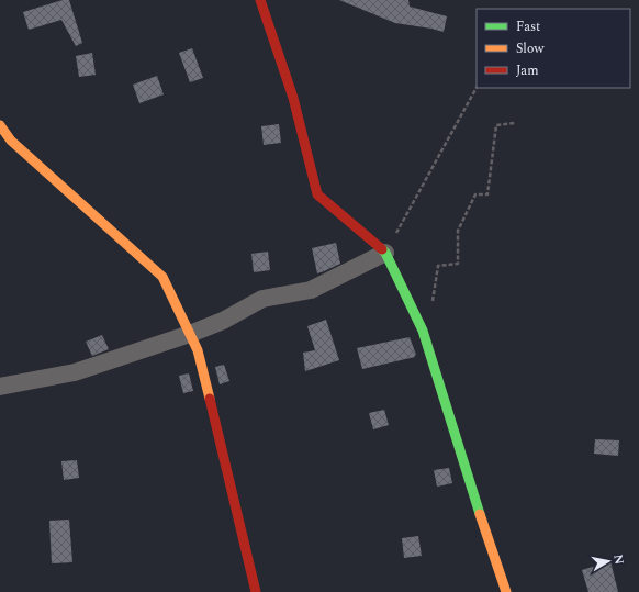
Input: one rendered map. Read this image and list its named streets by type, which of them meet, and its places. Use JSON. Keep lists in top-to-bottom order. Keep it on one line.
{"legend":["Fast","Slow","Jam"],"north":"right"}
